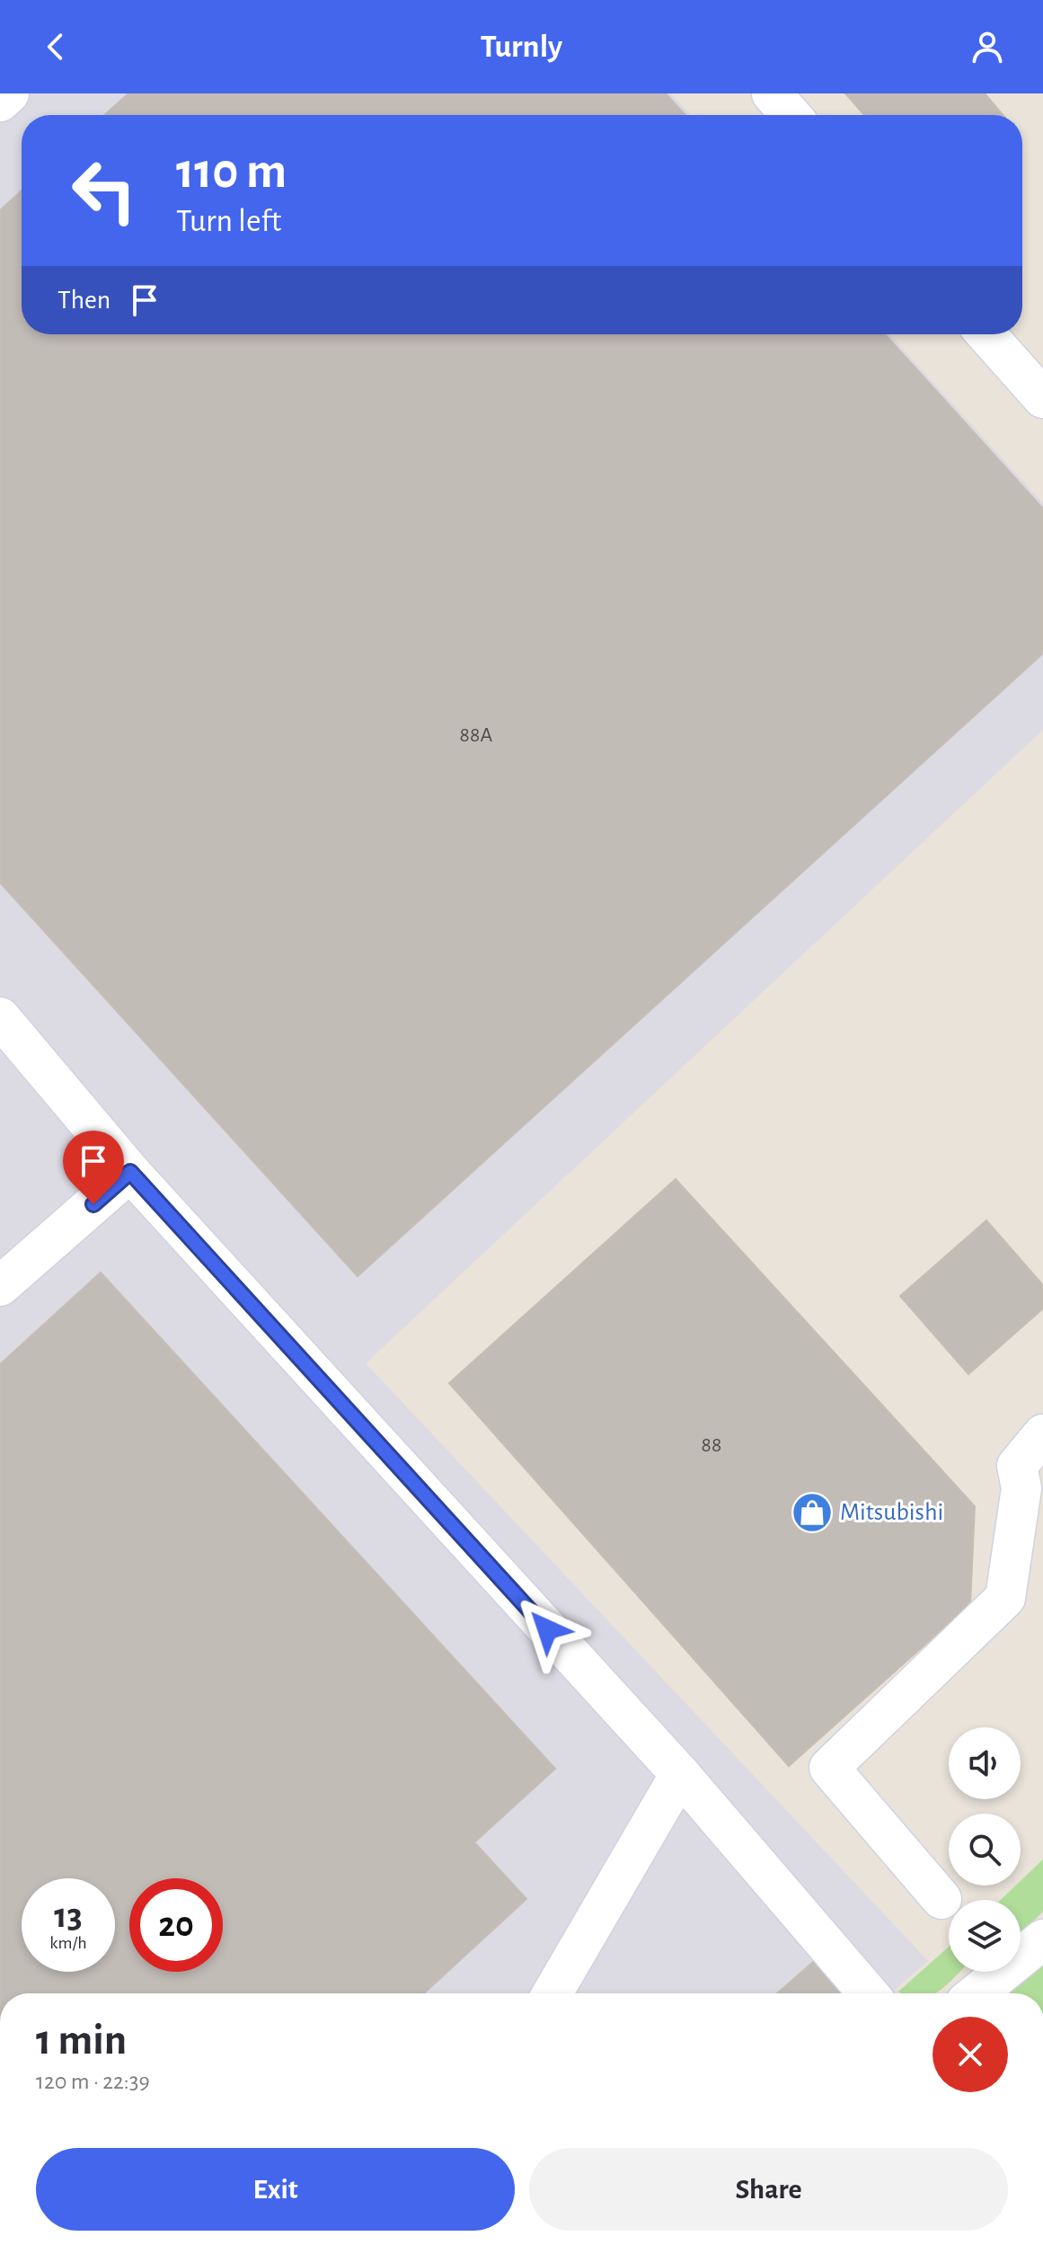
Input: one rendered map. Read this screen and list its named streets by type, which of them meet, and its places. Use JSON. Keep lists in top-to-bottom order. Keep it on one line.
{"places":{"shop":["Mitsubishi"]},"house_numbers":["88А","88"],"page":{"header":"Turnly","turn":["110 m","Turn left"],"then":"Then","speed":"13 km/h","limit":"20","heading":["1 min","120 m · 22:39"],"buttons":["Exit","Share"]}}
